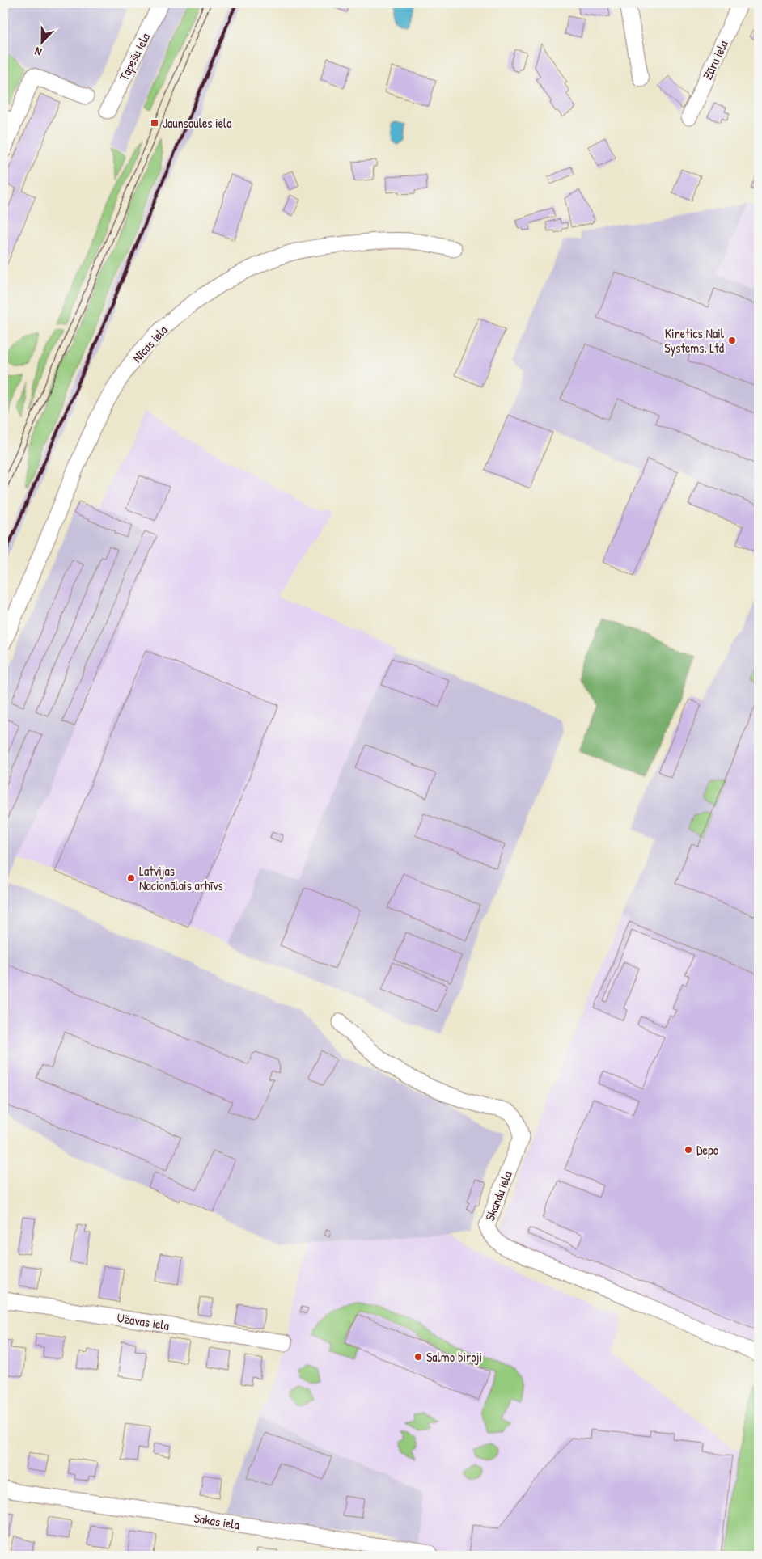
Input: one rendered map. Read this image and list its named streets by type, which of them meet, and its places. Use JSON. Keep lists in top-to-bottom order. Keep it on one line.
{"streets":{"street":["Tapešu iela","Zūru iela","Nīcas iela","Skandu iela","Užavas iela","Sakas iela"]},"places":{"transit":["Jaunsaules iela"],"other":["Kinetics Nail Systems, Ltd","Latvijas Nacionālais arhīvs","Depo","Salmo biroji"]},"north":"bottom"}
